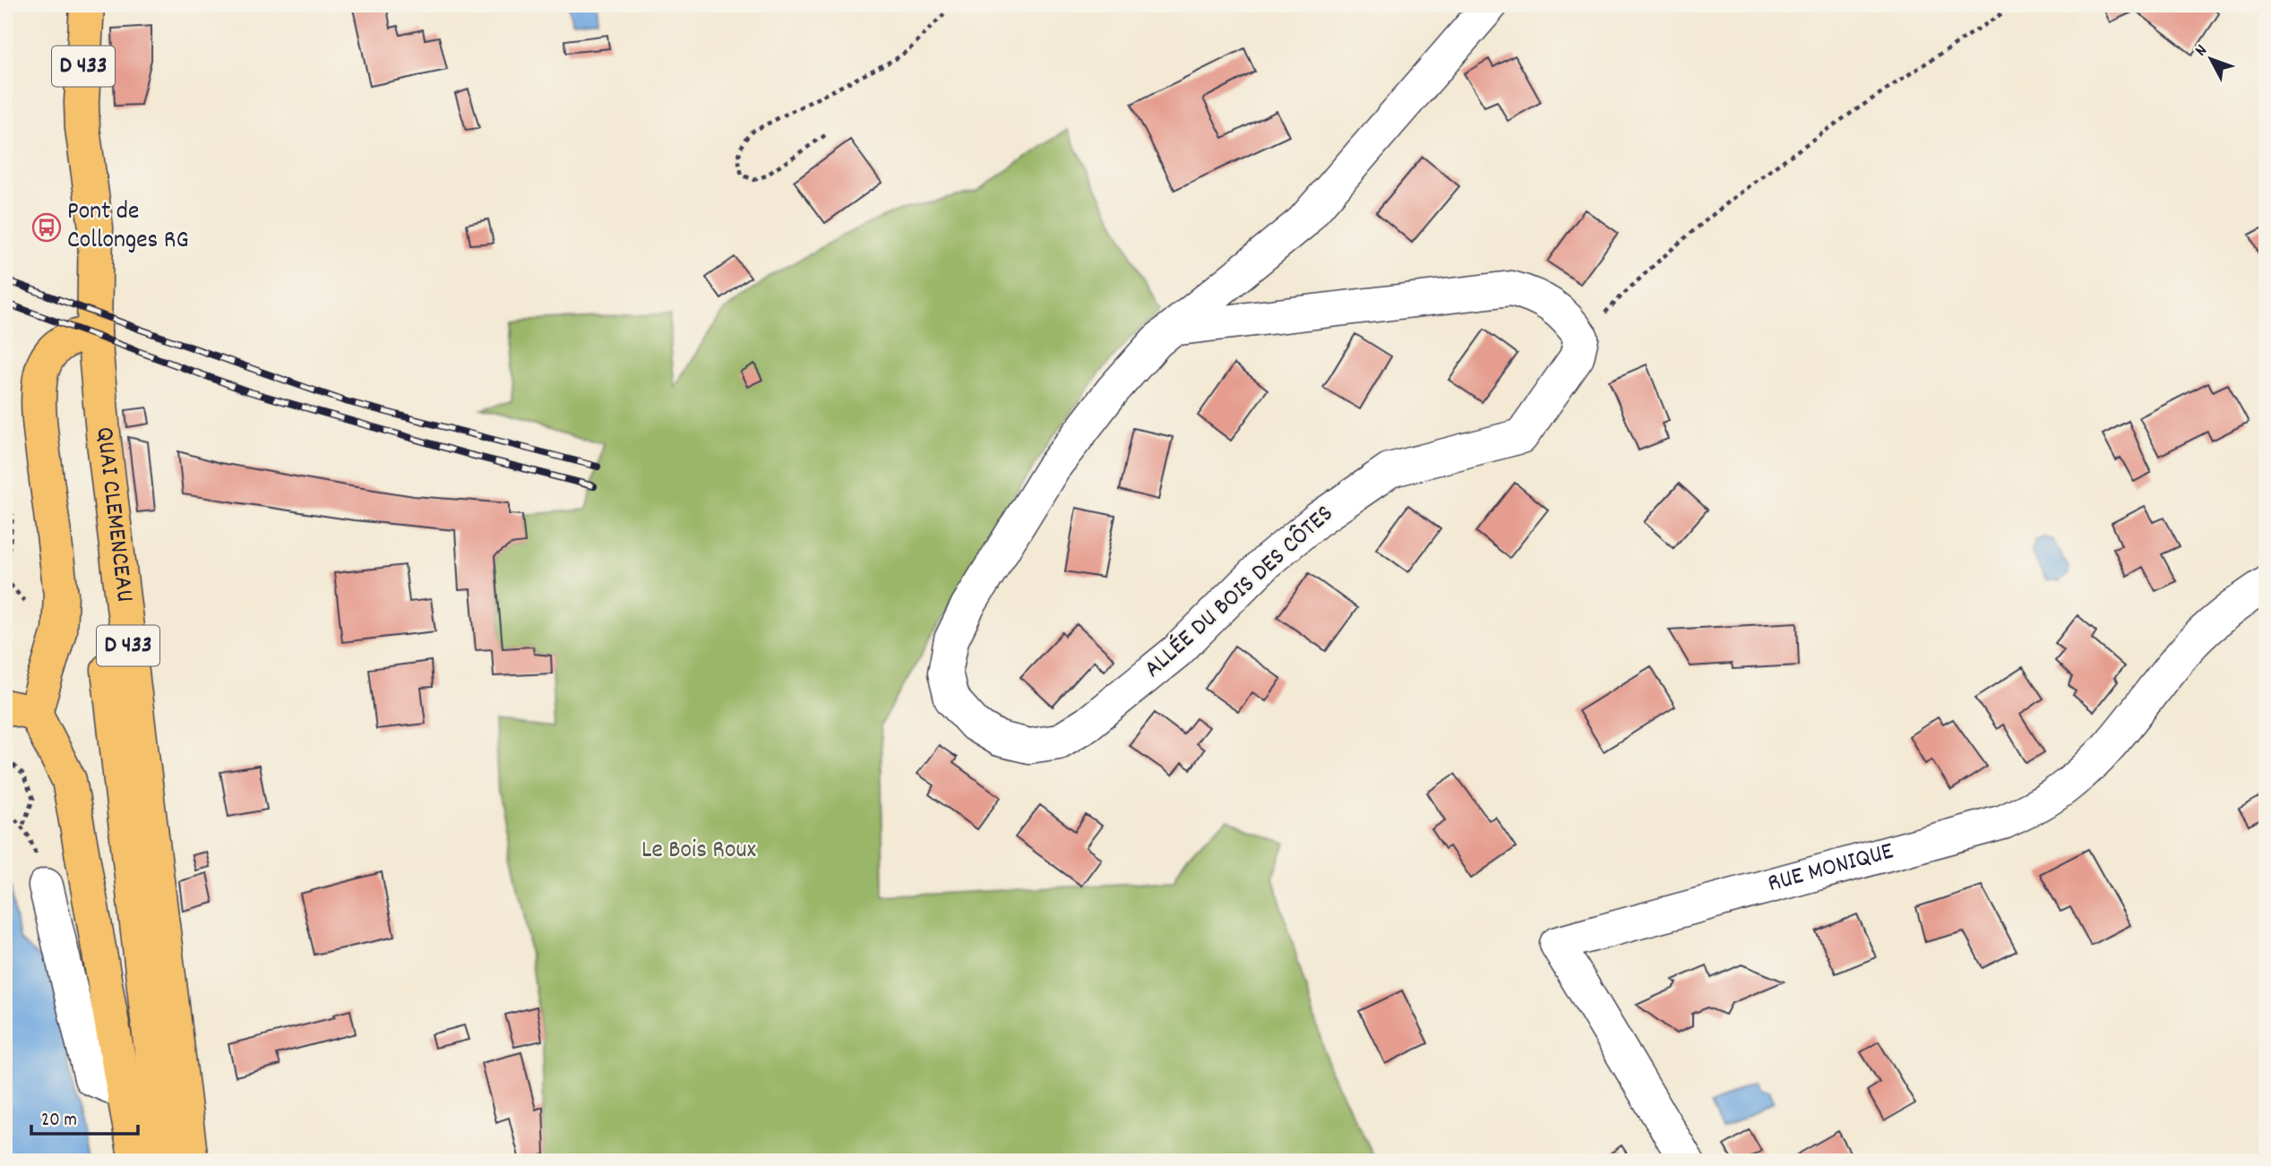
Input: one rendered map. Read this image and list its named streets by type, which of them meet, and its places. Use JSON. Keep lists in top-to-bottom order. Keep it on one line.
{"streets":{"main road":["D 433","QUAI CLEMENCEAU"],"street":["ALLÉE DU BOIS DES CÔTES","RUE MONIQUE"]},"parks":["Le Bois Roux"],"places":{"bus stop":["Pont de Collonges RG"]},"scale_bar":"20 m","north":"top left"}
